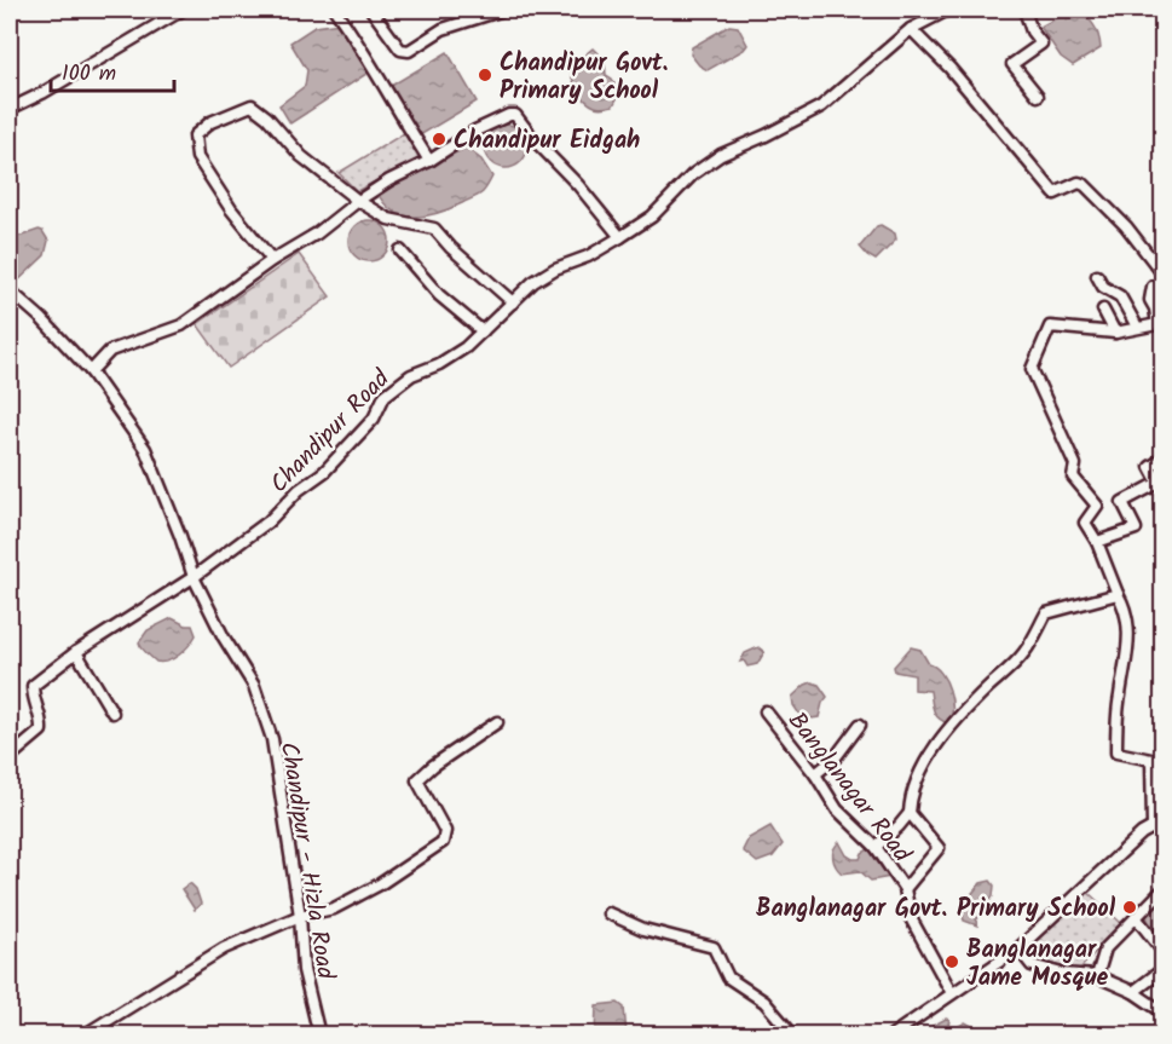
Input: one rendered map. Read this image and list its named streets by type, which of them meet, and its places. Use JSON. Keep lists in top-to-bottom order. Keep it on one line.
{"streets":{"street":["Chandipur Road","Banglanagar Road","Chandipur - Hizla Road"]},"crossings":[["Chandipur Road","Chandipur - Hizla Road"]],"places":["Chandipur Govt. Primary School","Chandipur Eidgah","Banglanagar Govt. Primary School","Banglanagar Jame Mosque"],"scale_bar":"100 m"}
